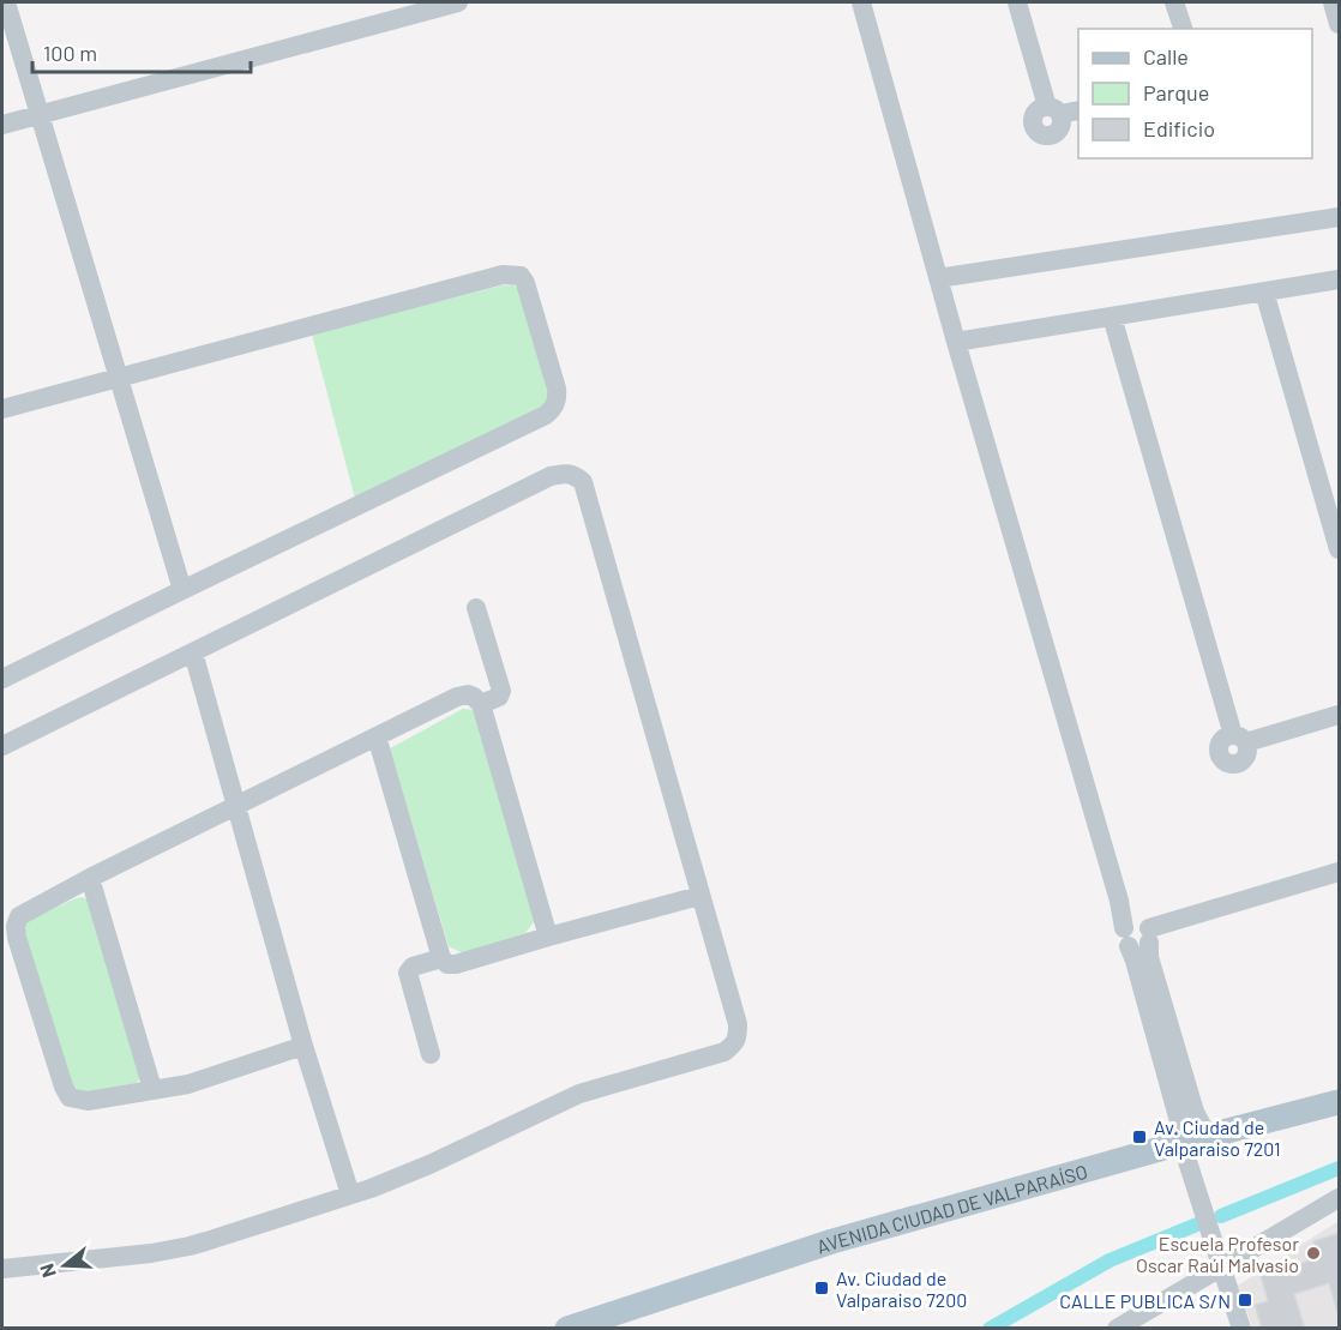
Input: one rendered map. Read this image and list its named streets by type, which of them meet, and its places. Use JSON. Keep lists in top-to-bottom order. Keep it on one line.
{"streets":{"main road":["AVENIDA CIUDAD DE VALPARAÍSO"]},"places":{"transit":["Av. Ciudad de Valparaiso 7201","Av. Ciudad de Valparaiso 7200","CALLE PUBLICA S/N"],"other":["Escuela Profesor Oscar Raúl Malvasio"]},"legend":["Calle","Parque","Edificio"],"scale_bar":"100 m","north":"left"}
